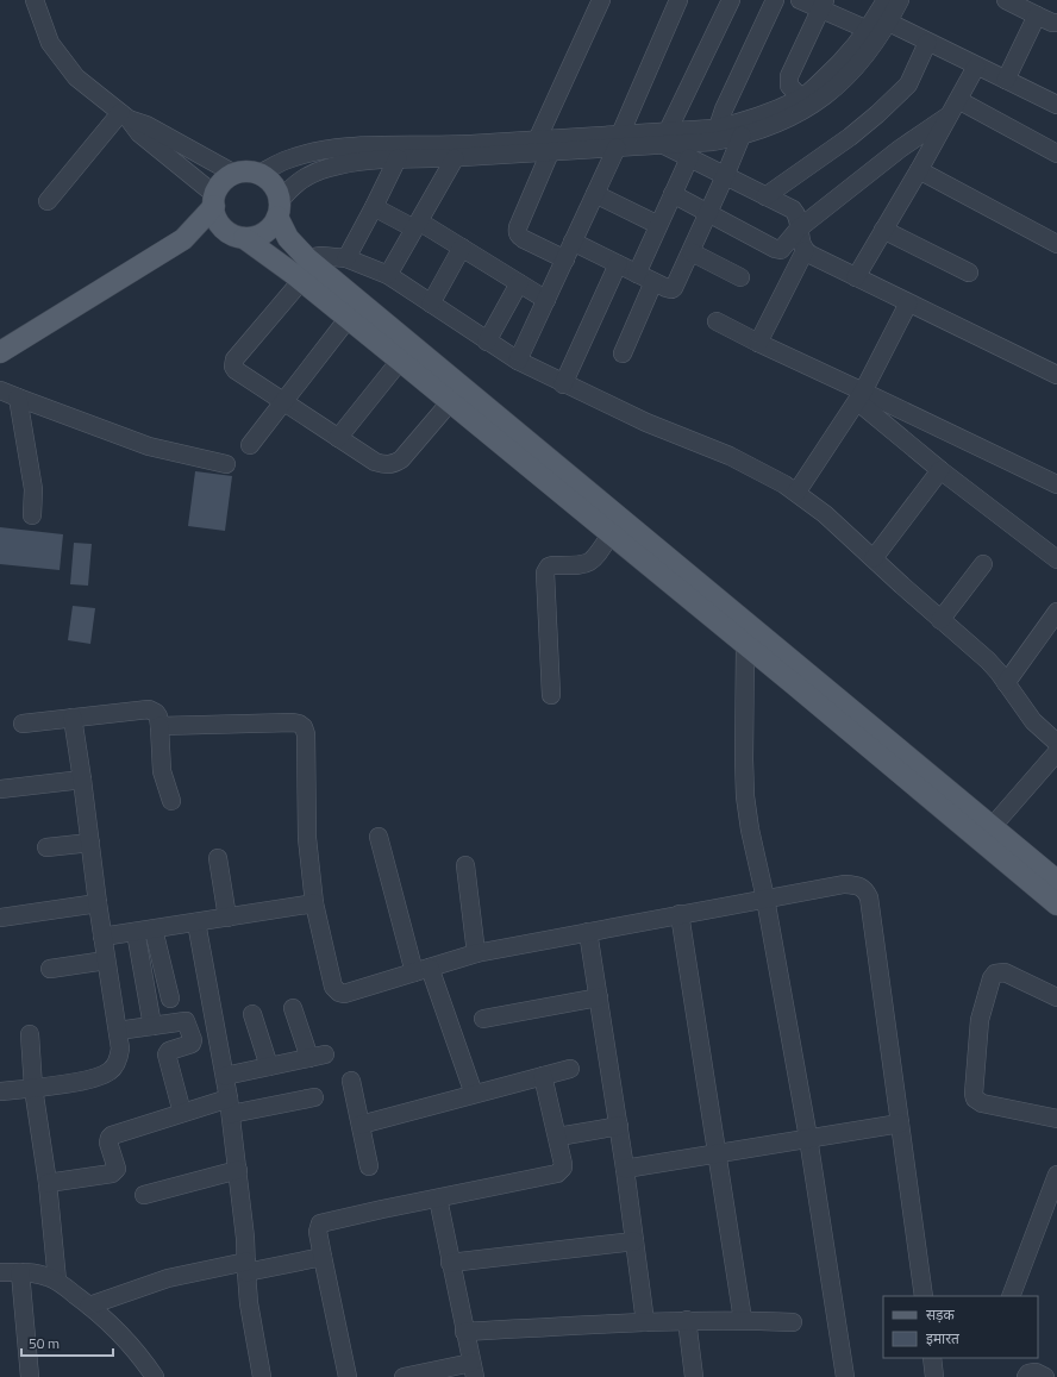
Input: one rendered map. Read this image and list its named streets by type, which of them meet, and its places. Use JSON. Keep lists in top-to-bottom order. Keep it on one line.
{"legend":["सड़क","इमारत"],"scale_bar":"50 m"}
